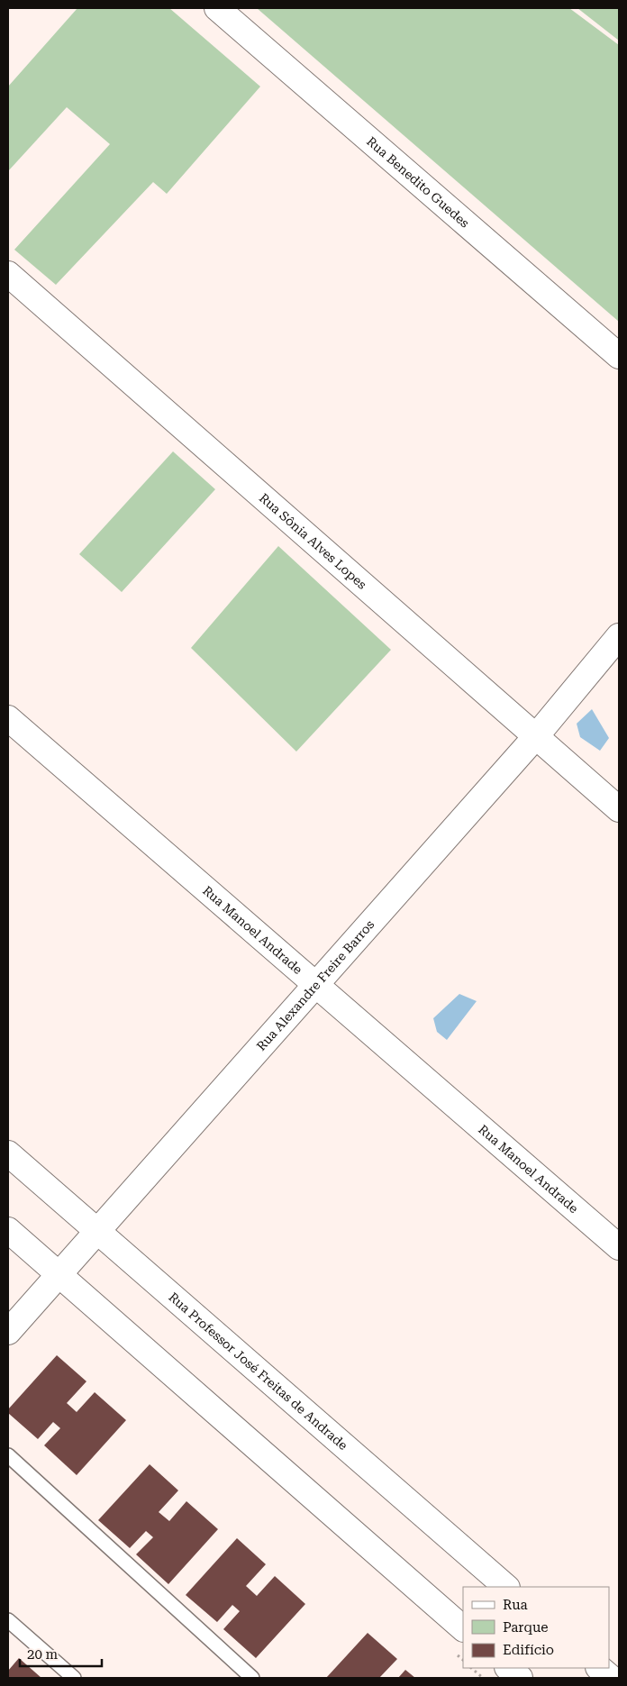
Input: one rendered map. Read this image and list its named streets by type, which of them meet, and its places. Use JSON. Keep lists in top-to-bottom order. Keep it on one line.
{"streets":{"street":["Rua Benedito Guedes","Rua Sônia Alves Lopes","Rua Manoel Andrade","Rua Alexandre Freire Barros","Rua Professor José Freitas de Andrade"]},"crossings":[["Rua Sônia Alves Lopes","Rua Alexandre Freire Barros"],["Rua Manoel Andrade","Rua Alexandre Freire Barros"],["Rua Alexandre Freire Barros","Rua Professor José Freitas de Andrade"]],"legend":["Rua","Parque","Edifício"],"scale_bar":"20 m"}
